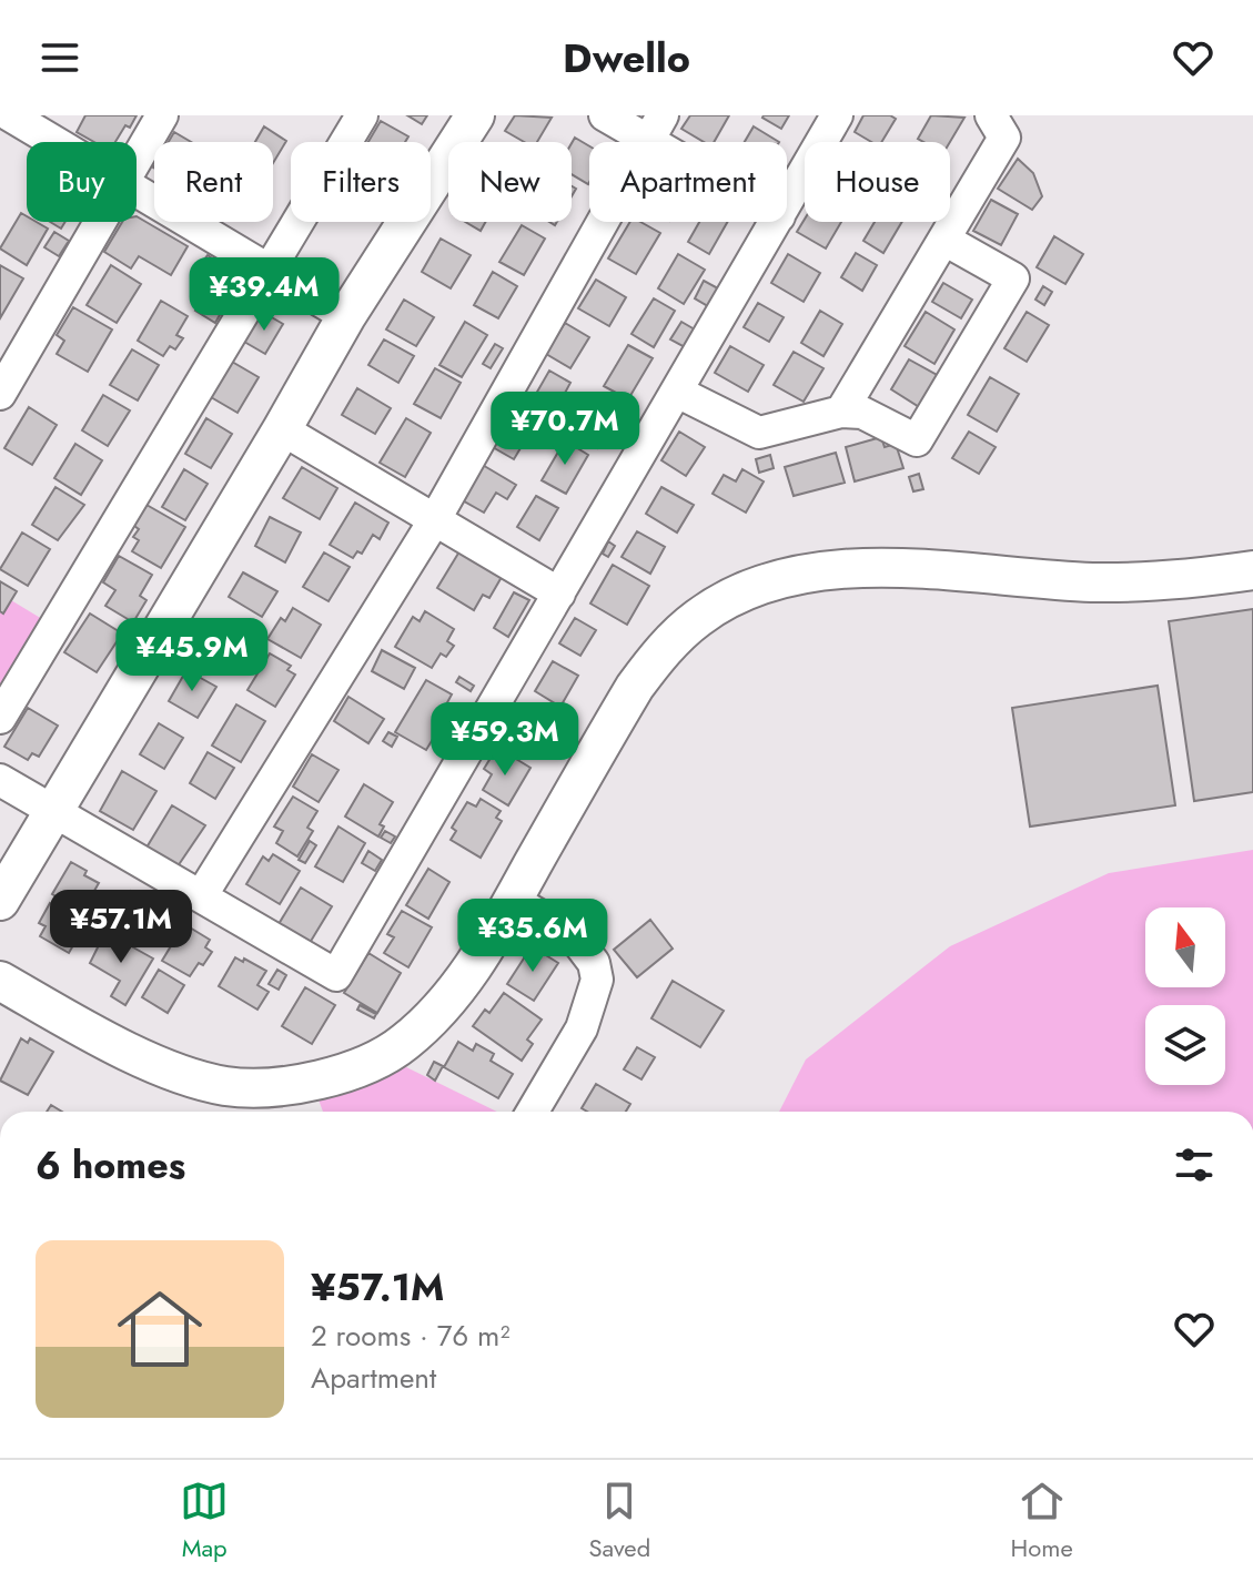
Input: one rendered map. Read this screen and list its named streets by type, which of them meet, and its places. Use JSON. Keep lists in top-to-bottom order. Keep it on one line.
{"north":"top","page":{"header":"Dwello","chip":["Buy","Rent","Filters","New","Apartment","House"],"price":["¥39.4M","¥70.7M","¥45.9M","¥59.3M","¥57.1M","¥35.6M"],"heading":"6 homes","list":[{"name":"¥57.1M","note":"2 rooms · 76 m² · Apartment"}],"tabs":["Map","Saved","Home"]}}
